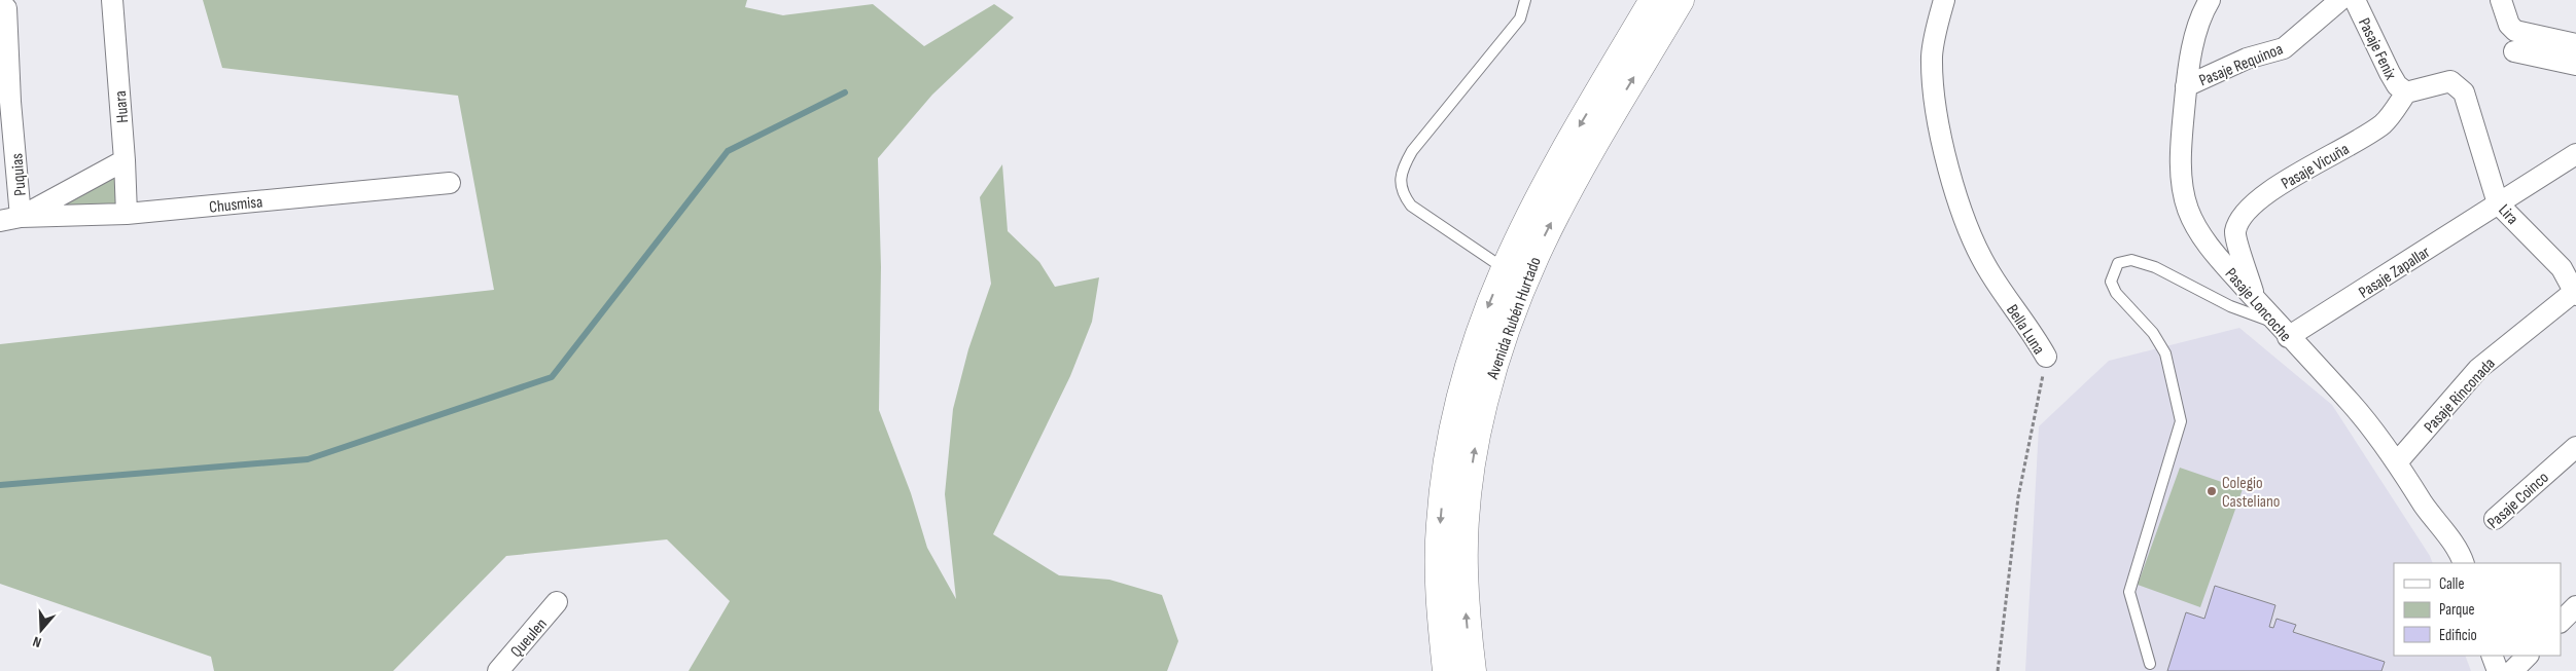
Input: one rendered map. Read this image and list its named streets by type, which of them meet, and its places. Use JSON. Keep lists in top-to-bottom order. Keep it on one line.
{"streets":{"highway":["Avenida Rubén Hurtado"],"street":["Pasaje Fenix","Pasaje Requinoa","Huara","Pasaje Vicuña","Puquias","Chusmisa","Lira","Pasaje Zapallar","Pasaje Loncoche","Bella Luna","Pasaje Rinconada","Pasaje Coinco","Queulen"]},"crossings":[["Pasaje Fenix","Pasaje Vicuña"],["Pasaje Fenix","Lira"],["Pasaje Requinoa","Pasaje Loncoche"],["Huara","Chusmisa"],["Pasaje Vicuña","Lira"],["Pasaje Vicuña","Pasaje Loncoche"],["Puquias","Chusmisa"],["Lira","Pasaje Zapallar"],["Lira","Pasaje Rinconada"],["Pasaje Zapallar","Pasaje Loncoche"],["Pasaje Loncoche","Pasaje Rinconada"]],"places":["Colegio Casteliano"],"legend":["Calle","Parque","Edificio"],"north":"bottom"}
